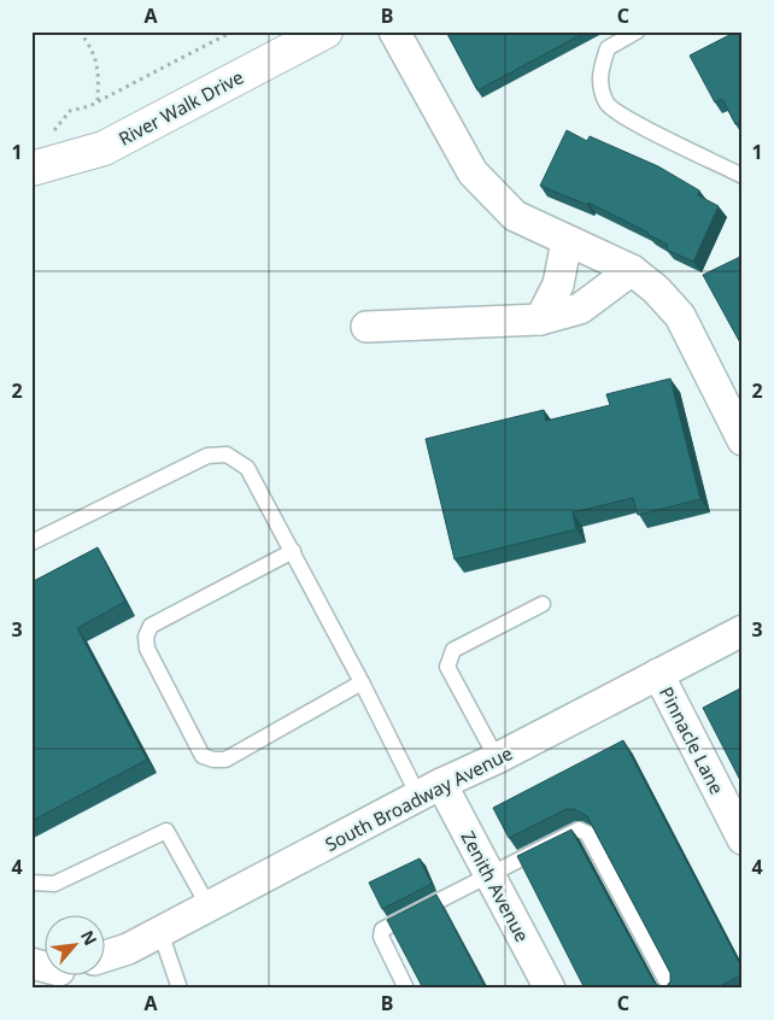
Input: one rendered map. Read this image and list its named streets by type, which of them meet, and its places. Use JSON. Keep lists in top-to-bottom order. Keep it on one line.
{"streets":{"street":["River Walk Drive","Pinnacle Lane","South Broadway Avenue","Zenith Avenue"]},"crossings":[["Pinnacle Lane","South Broadway Avenue"],["South Broadway Avenue","Zenith Avenue"]],"north":"top right","grid":{"columns":["A","B","C"],"rows":["1","2","3","4"]}}
